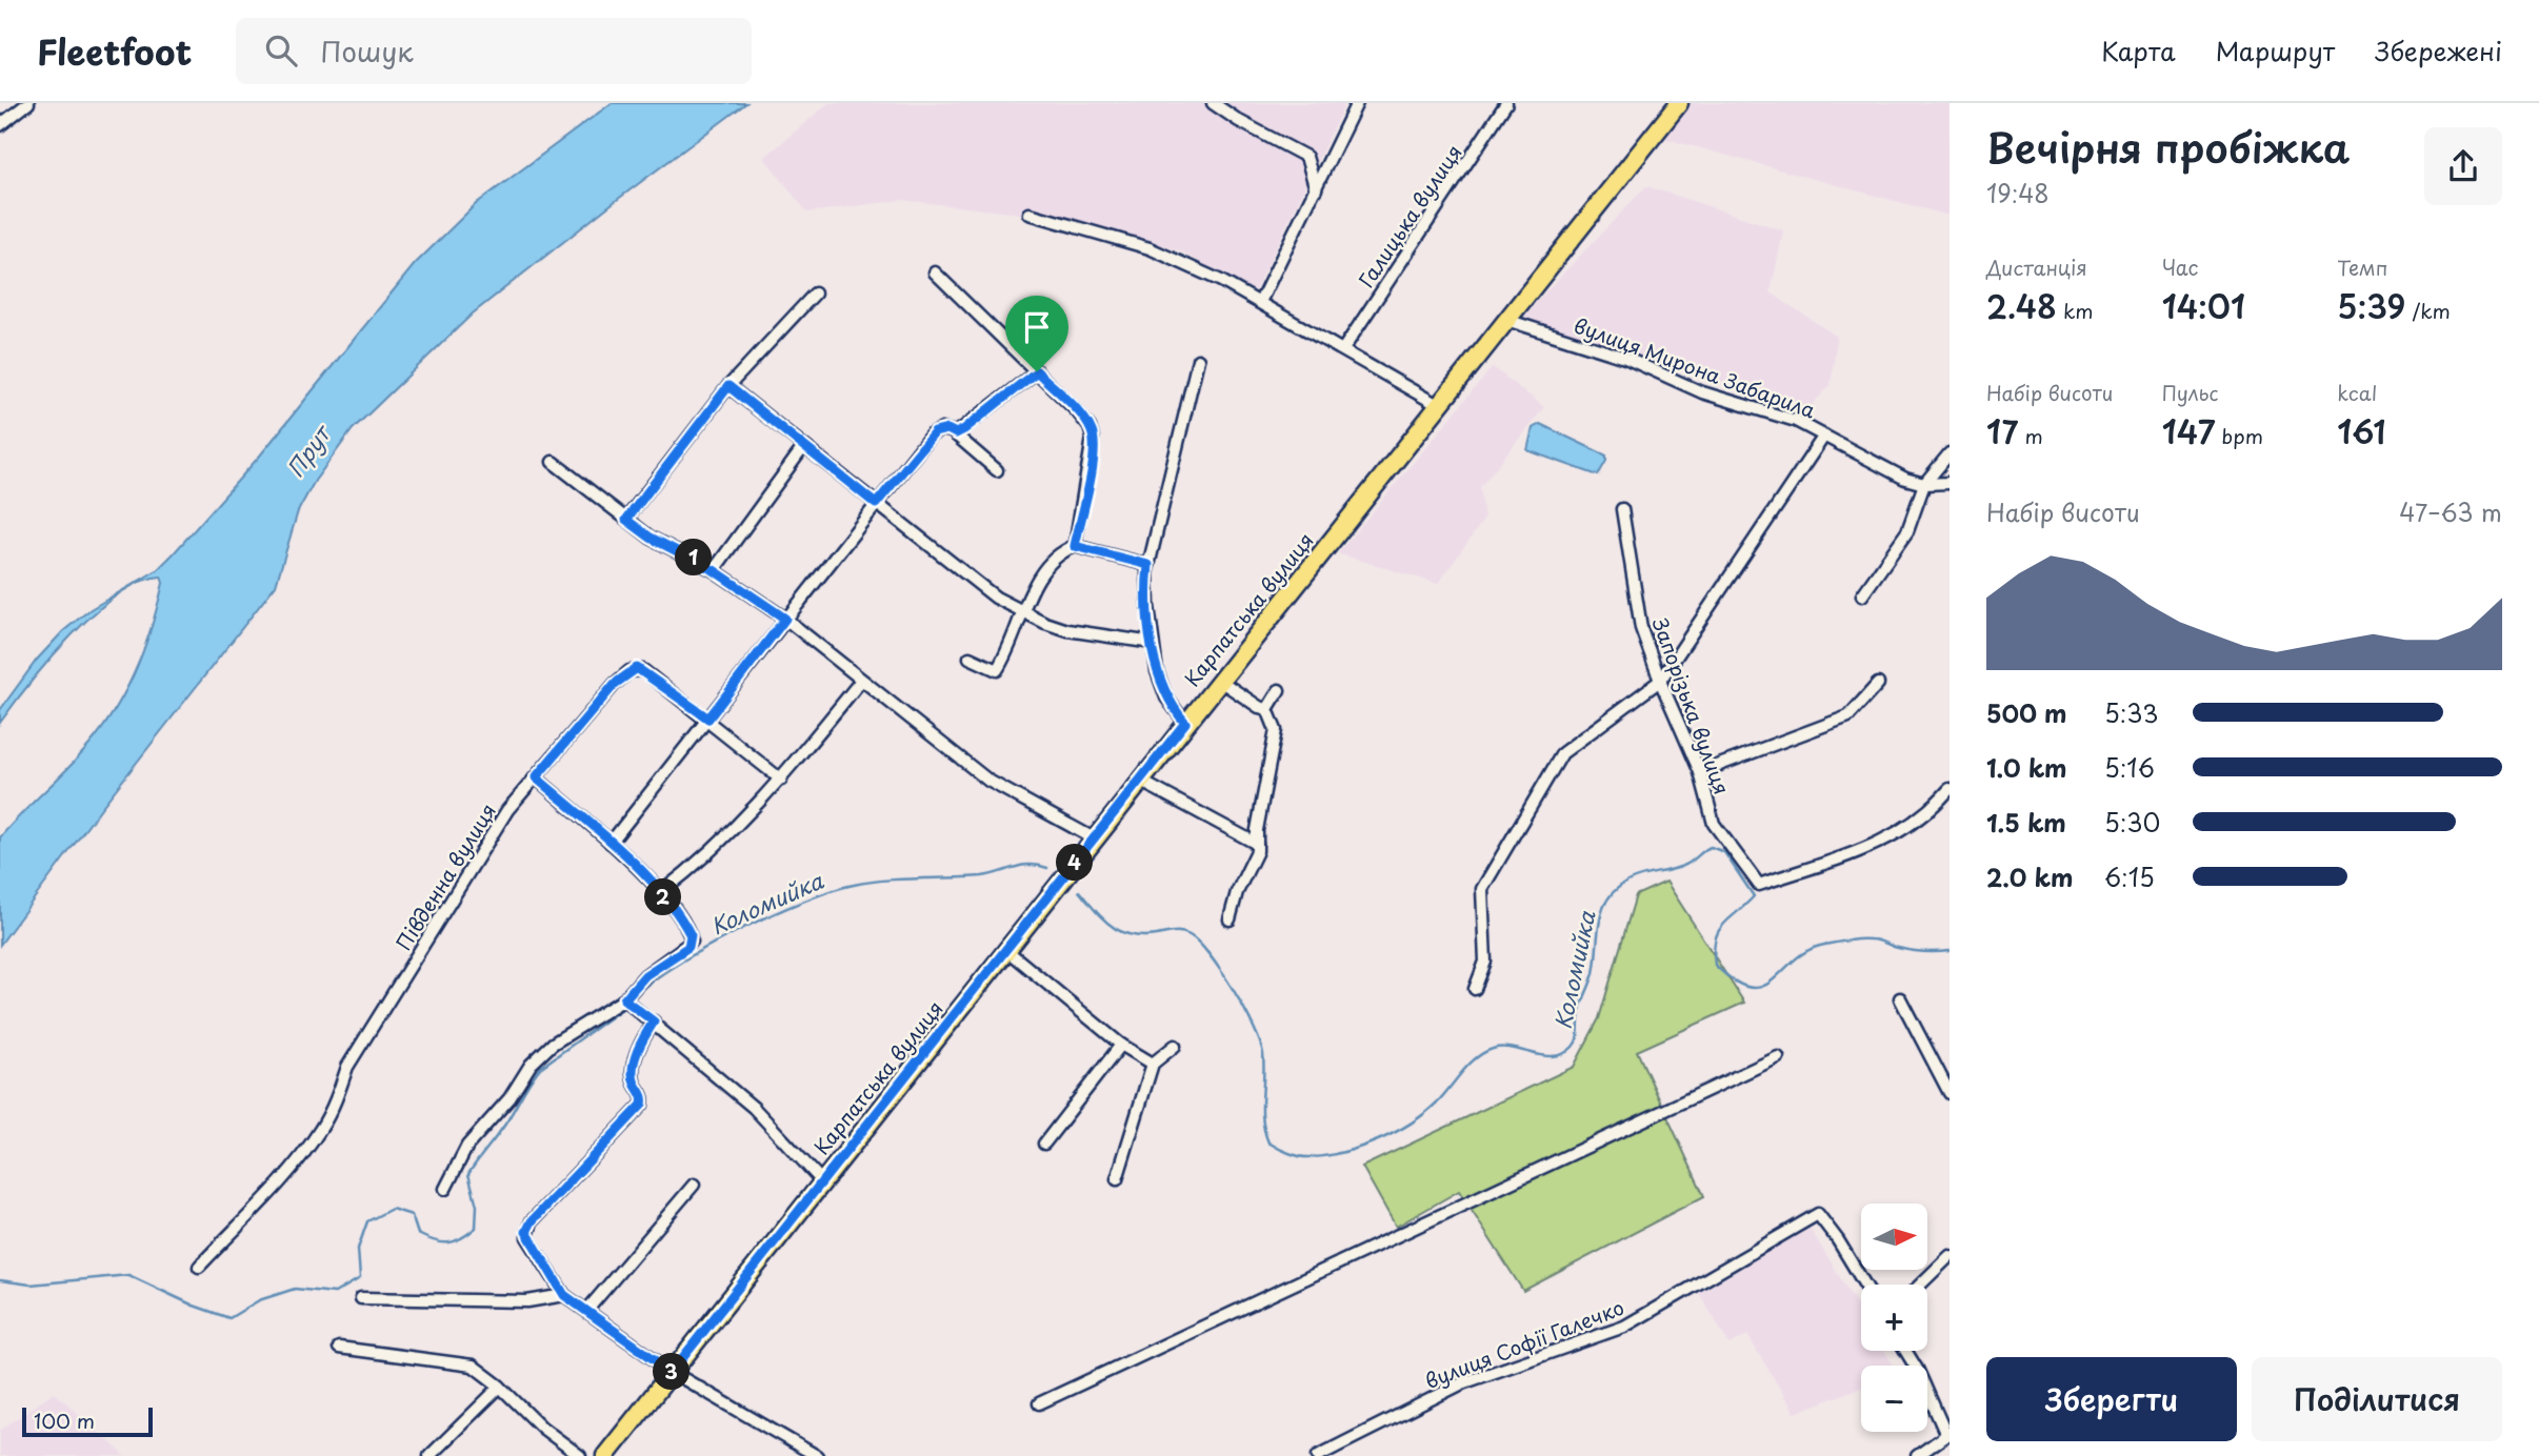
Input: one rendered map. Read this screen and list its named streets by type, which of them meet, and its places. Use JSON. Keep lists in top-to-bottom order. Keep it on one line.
{"streets":{"main road":["Карпатська вулиця"],"street":["Галицька вулиця","вулиця Мирона Забарила","Запорізька вулиця","Південна вулиця","вулиця Софії Галечко"]},"crossings":[["вулиця Мирона Забарила","Карпатська вулиця"]],"water":["Прут","Коломийка"],"scale_bar":"100 m","north":"right","page":{"header":"Fleetfoot","search":"Пошук","nav":["Карта","Маршрут","Збережені"],"heading":["Вечірня пробіжка","19:48"],"stats":[["Дистанція","2.48 km"],["Час","14:01"],["Темп","5:39 /km"],["Набір висоти","17 m"],["Пульс","147 bpm"],["kcal","161"]],"chart":["Набір висоти","47–63 m"],"pins":["1","4","2","3"],"list":[{"name":"500 m","note":"5:33"},{"name":"1.0 km","note":"5:16"},{"name":"1.5 km","note":"5:30"},{"name":"2.0 km","note":"6:15"}],"map_buttons":["+","−"],"buttons":["Зберегти","Поділитися"],"scale":"100 m"}}
